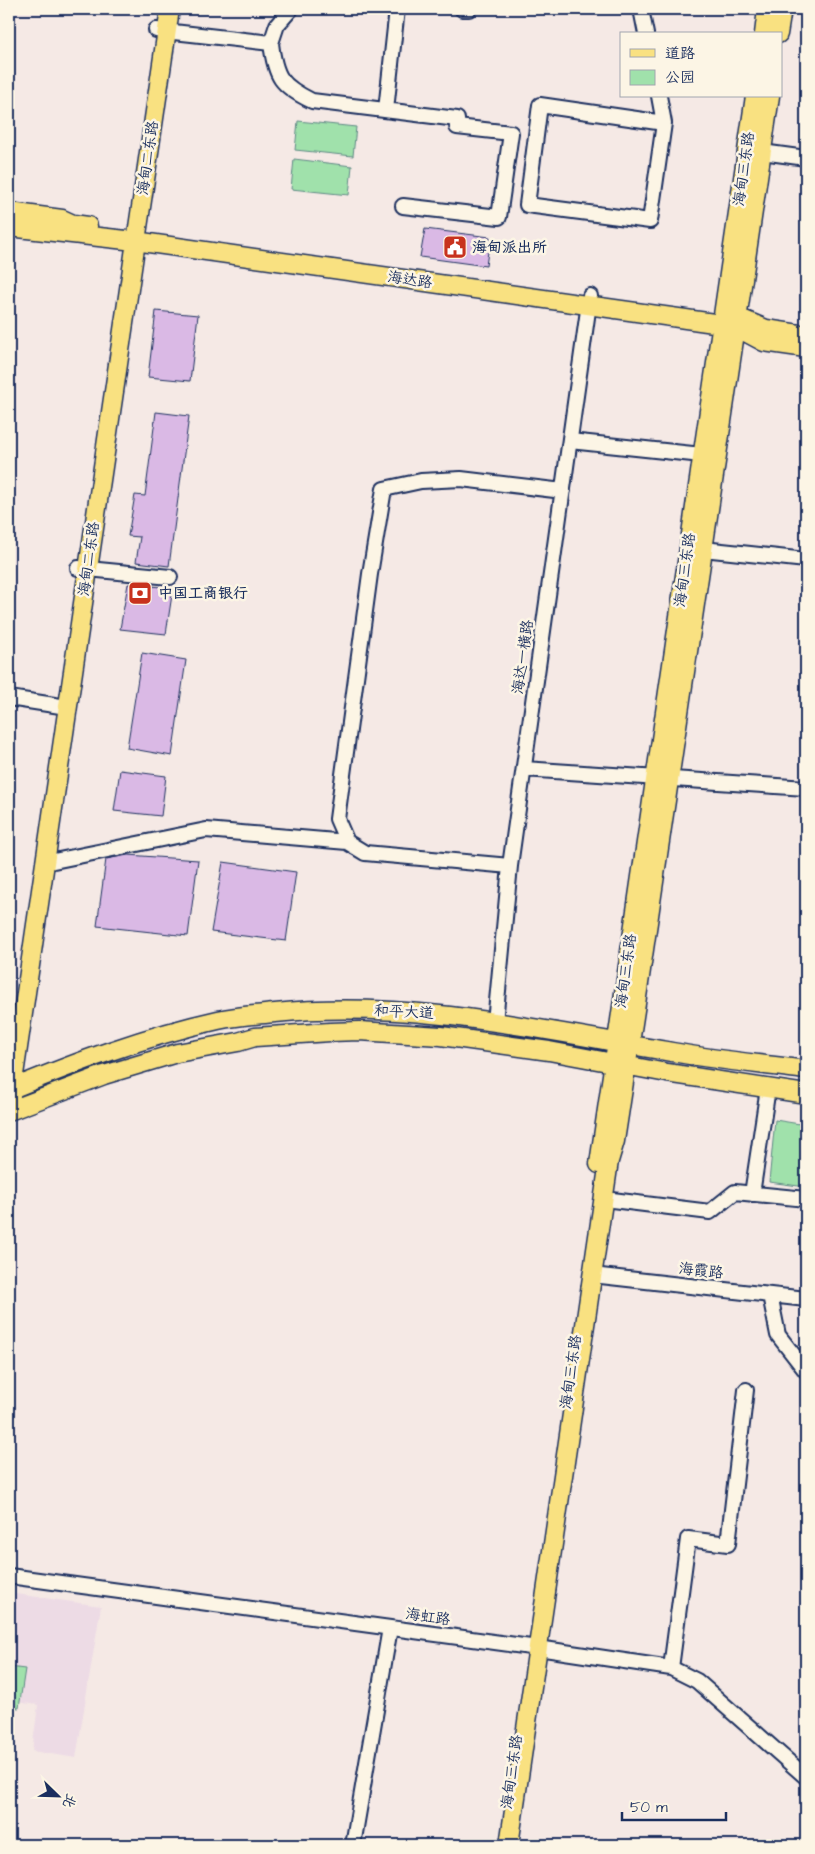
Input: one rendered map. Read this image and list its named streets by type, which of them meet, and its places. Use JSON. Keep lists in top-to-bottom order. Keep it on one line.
{"streets":{"main road":["海甸二东路","海甸三东路","海达路","和平大道"],"street":["海达一横路","海霞路","海虹路"]},"crossings":[["海甸二东路","海达路"],["海甸二东路","和平大道"],["海甸三东路","海达路"],["海甸三东路","和平大道"],["海甸三东路","海虹路"],["海达路","海达一横路"],["海达一横路","和平大道"]],"places":{"public building":["海甸派出所"],"bank":["中国工商银行"]},"legend":["道路","公园"],"scale_bar":"50 m","north":"bottom right"}
